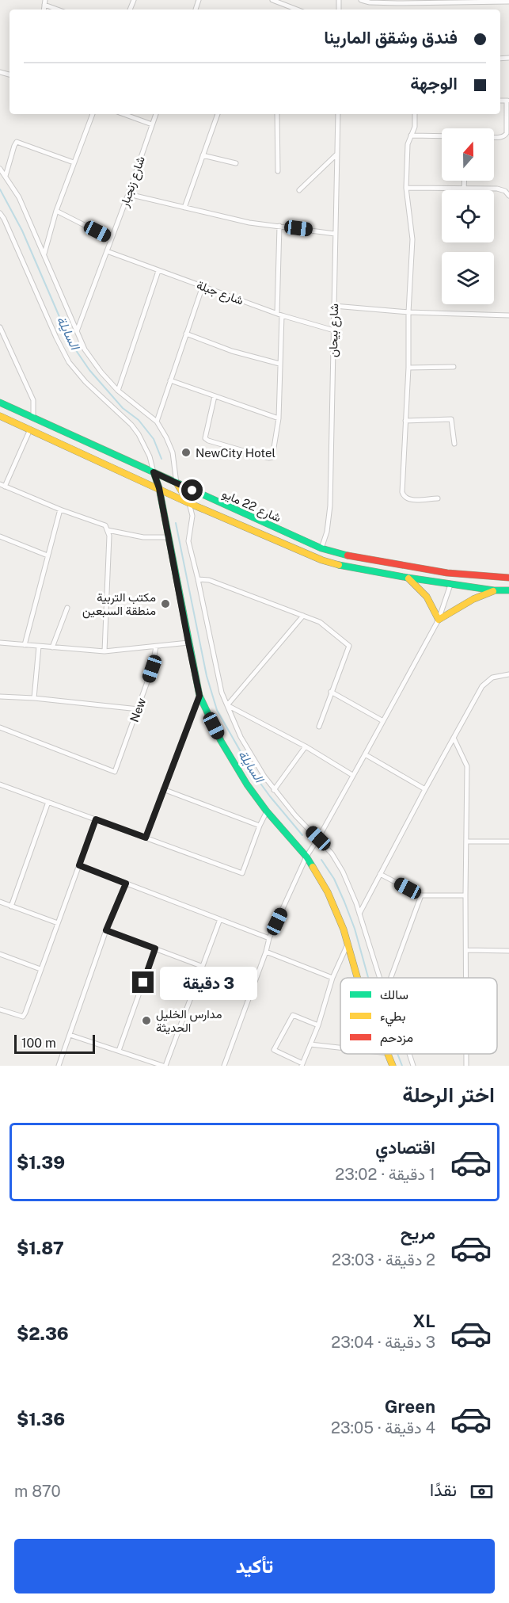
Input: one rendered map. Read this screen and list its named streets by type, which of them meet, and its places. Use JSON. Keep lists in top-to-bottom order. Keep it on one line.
{"streets":{"main road":["شارع 22 مايو"],"street":["شارع زنجبار","شارع جبلة","شارع بيحان","New"]},"crossings":[["شارع زنجبار","شارع جبلة"],["شارع جبلة","شارع بيحان"],["شارع بيحان","شارع 22 مايو"]],"water":["السايلة"],"places":["NewCity Hotel","مكتب التربية منطقة السبعين","مدارس الخليل الحديثة"],"legend":["سالك","بطيء","مزدحم"],"scale_bar":"100 m","north":"top","page":{"banner":["فندق وشقق المارينا","الوجهة"],"bubble":"3 دقيقة","scale":"100 m","heading":"اختر الرحلة","list":[{"name":"اقتصادي","note":"1 دقيقة · 23:02","value":"$1.39"},{"name":"مريح","note":"2 دقيقة · 23:03","value":"$1.87"},{"name":"XL","note":"3 دقيقة · 23:04","value":"$2.36"},{"name":"Green","note":"4 دقيقة · 23:05","value":"$1.36"}],"pay":["نقدًا","870 m"],"buttons":"تأكيد"}}
